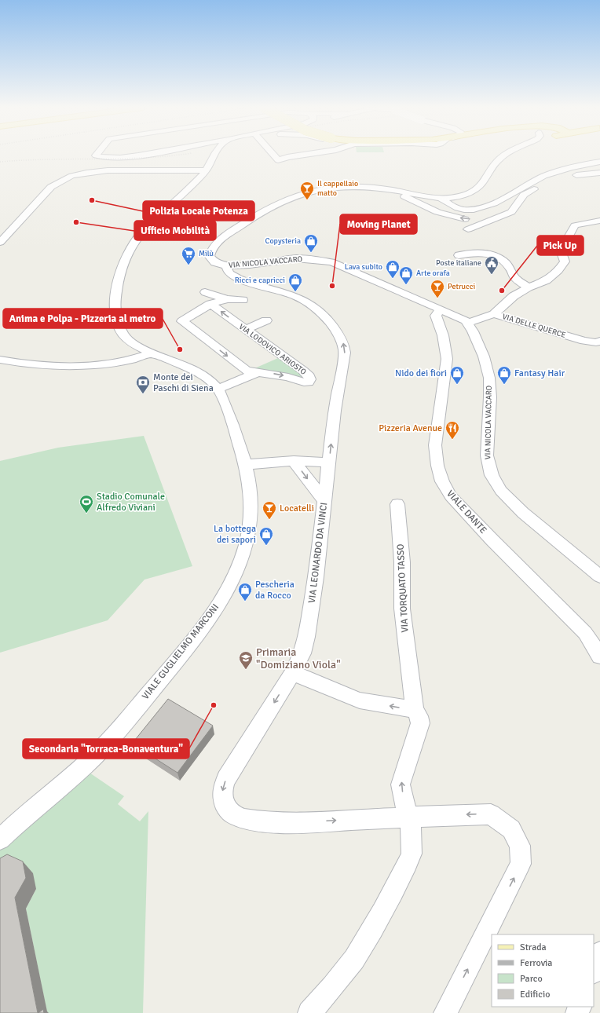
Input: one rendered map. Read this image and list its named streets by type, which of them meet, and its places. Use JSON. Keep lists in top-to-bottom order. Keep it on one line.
{"streets":{"street":["VIA NICOLA VACCARO","VIA DELLE QUERCE","VIA LODOVICO ARIOSTO","VIALE DANTE","VIA LEONARDO DA VINCI","VIA TORQUATO TASSO","VIALE GUGLIELMO MARCONI"]},"crossings":[["VIA NICOLA VACCARO","VIA DELLE QUERCE"],["VIA NICOLA VACCARO","VIALE DANTE"],["VIA NICOLA VACCARO","VIA LEONARDO DA VINCI"],["VIA LEONARDO DA VINCI","VIA TORQUATO TASSO"]],"places":{"other":["Polizia Locale Potenza","Ufficio Mobilità","Moving Planet","Pick Up","Anima e Polpa - Pizzeria al metro","Secondaria \"Torraca-Bonaventura\""],"bar":["Il cappellaio matto","Petrucci","Locatelli"],"shop":["Copysteria","Lava subito","Arte orafa","Ricci e capricci","Nido dei fiori","Fantasy Hair","La bottega dei sapori","Pescheria da Rocco"],"supermarket":["Milù"],"public building":["Poste italiane"],"bank":["Monte dei Paschi di Siena"],"restaurant":["Pizzeria Avenue"],"sports":["Stadio Comunale Alfredo Viviani"],"school or university":["Primaria \"Domiziano Viola\""]},"legend":["Strada","Ferrovia","Parco","Edificio"]}
